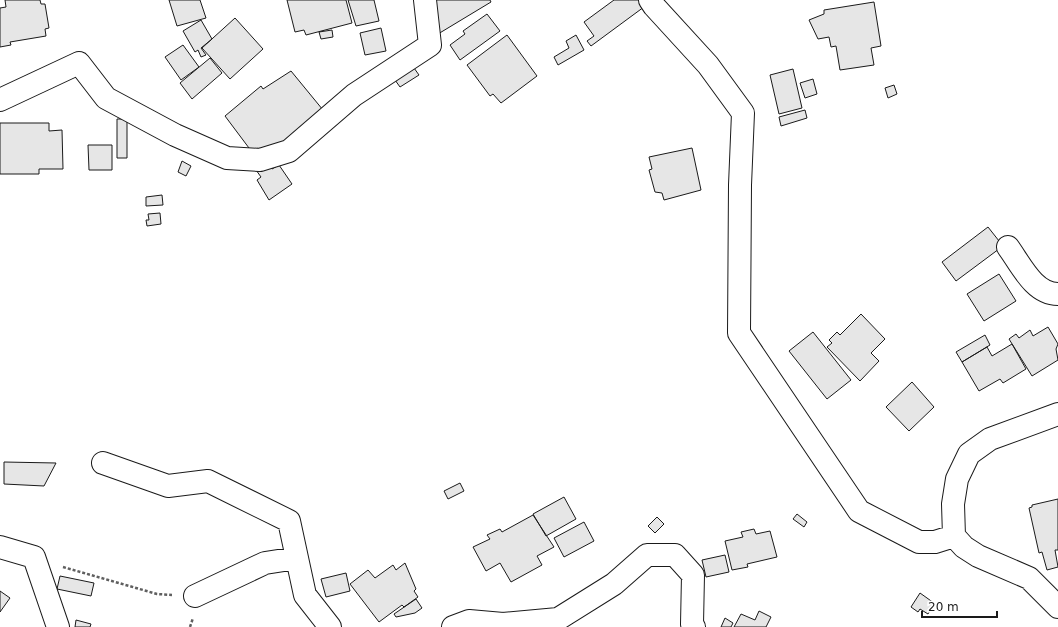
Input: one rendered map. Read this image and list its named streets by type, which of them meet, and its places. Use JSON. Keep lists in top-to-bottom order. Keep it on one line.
{"scale_bar":"20 m"}
